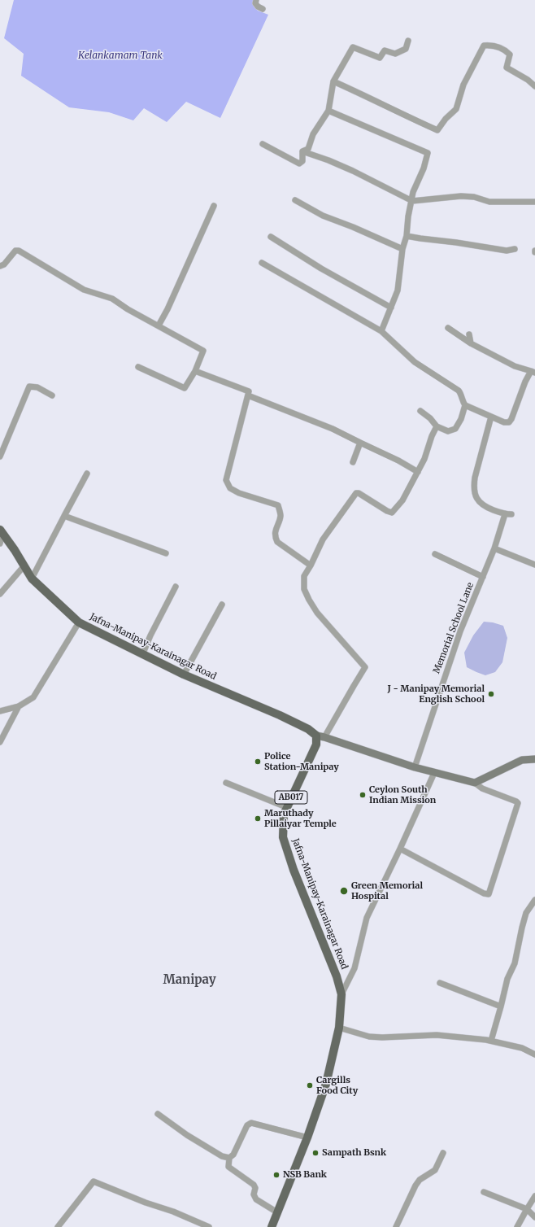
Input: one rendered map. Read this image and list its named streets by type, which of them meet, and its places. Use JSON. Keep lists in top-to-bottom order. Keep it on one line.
{"streets":{"main road":["Jafna-Manipay-Karainagar Road","AB017"],"street":["Memorial School Lane"]},"districts":["Manipay"],"water":["Kelankamam Tank"],"places":["J - Manipay Memorial English School","Police Station-Manipay","Ceylon South Indian Mission","Maruthady Pillaiyar Temple","Green Memorial Hospital","Cargills Food City","Sampath Bsnk","NSB Bank"]}
